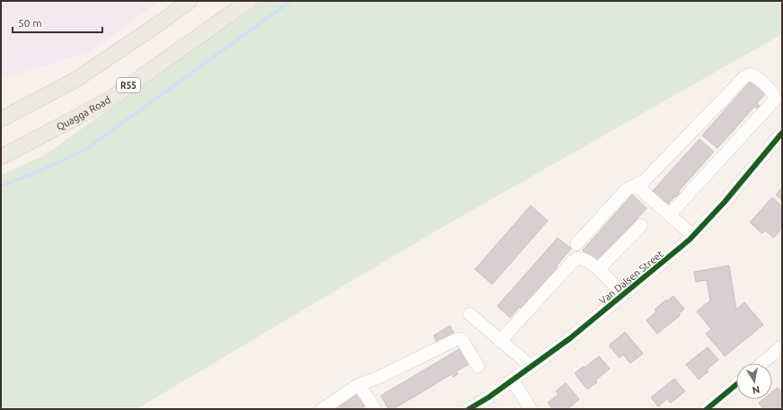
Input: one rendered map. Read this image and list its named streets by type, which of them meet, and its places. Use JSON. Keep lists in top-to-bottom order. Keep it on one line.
{"streets":{"main road":["R55","Quagga Road"],"street":["Van Dalsen Street"]},"scale_bar":"50 m","north":"bottom"}
